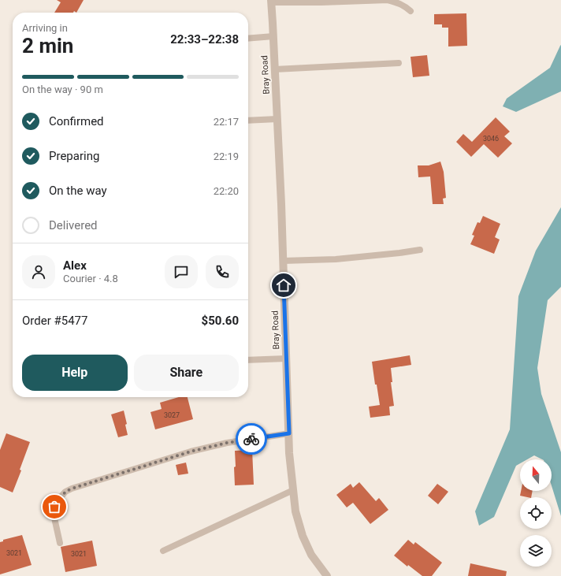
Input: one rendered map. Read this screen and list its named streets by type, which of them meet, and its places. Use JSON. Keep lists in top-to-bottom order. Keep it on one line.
{"streets":{"street":["Bray Road"]},"house_numbers":["3046","3027","3021","3021"],"north":"top","page":{"heading":["2 min","Arriving in","22:33–22:38"],"panel":["Alex","Courier · 4.8","Order #5477","$50.60"],"bar":"On the way · 90 m","list":[["Confirmed","22:17"],["Preparing","22:19"],["On the way","22:20"],"Delivered"],"buttons":["Help","Share"]}}
